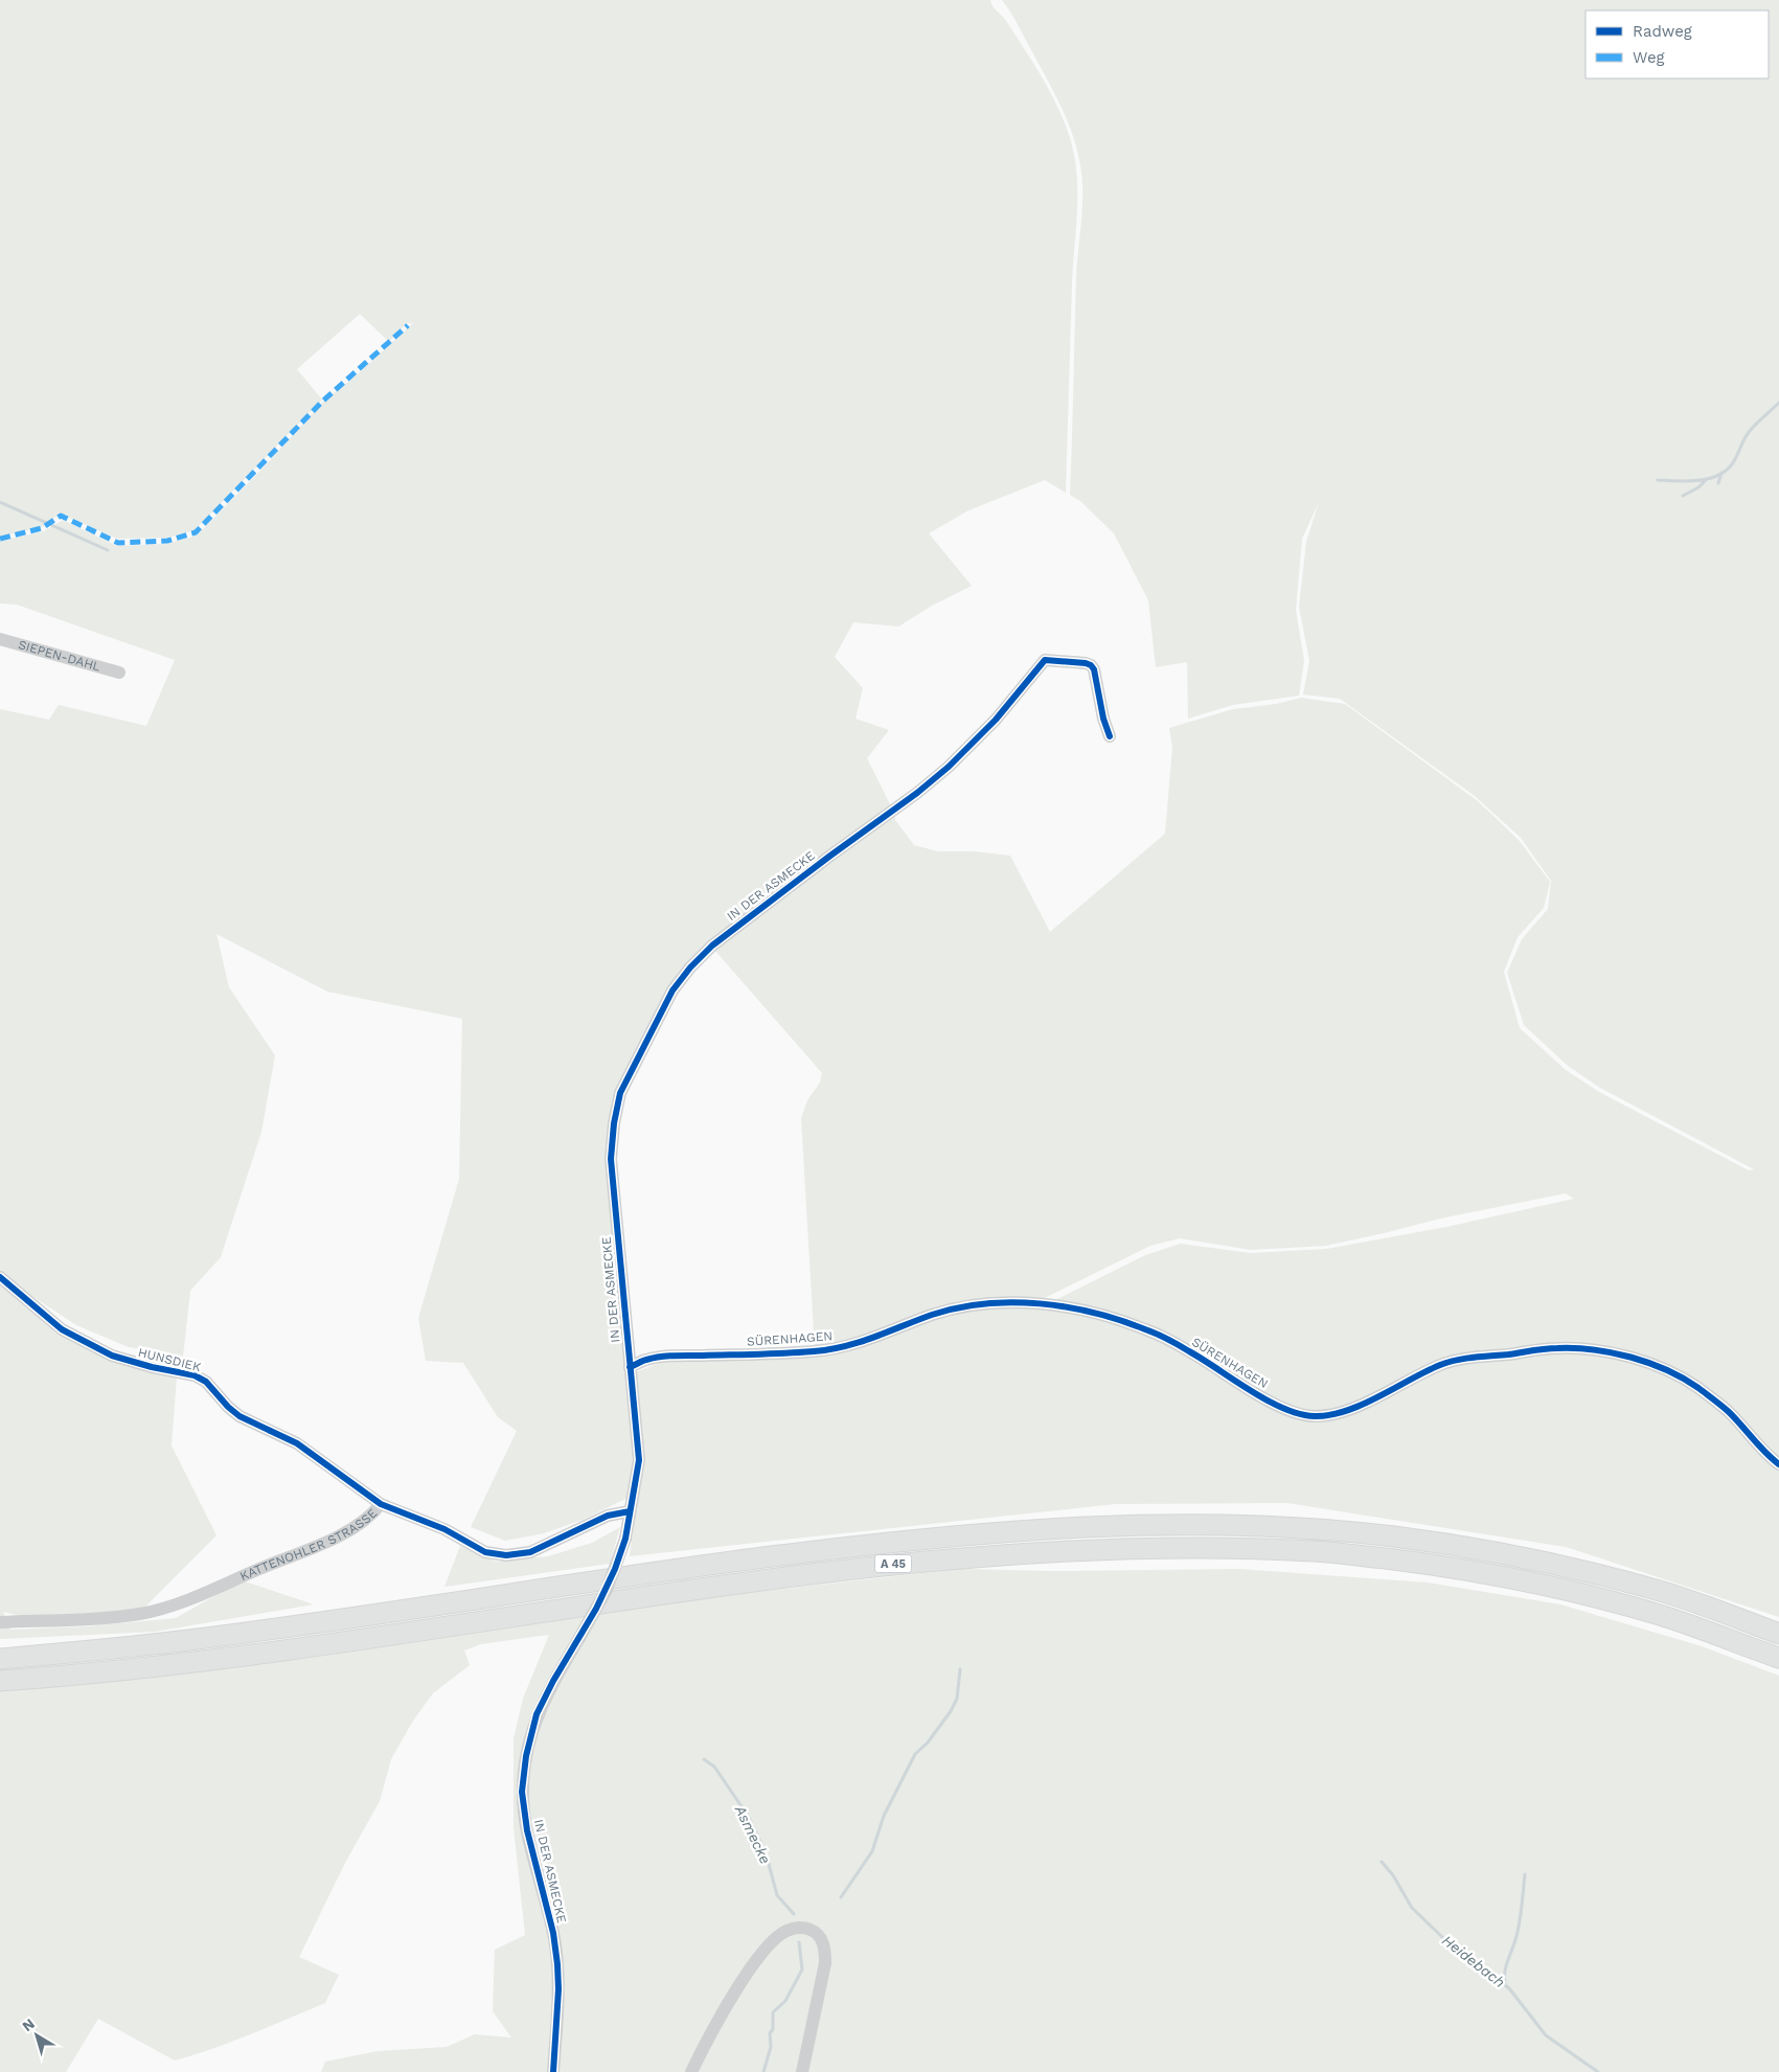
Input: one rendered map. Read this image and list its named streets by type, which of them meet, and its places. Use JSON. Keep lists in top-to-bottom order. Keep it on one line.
{"streets":{"highway":["A 45"],"street":["SIEPEN-DAHL","IN DER ASMECKE","SÜRENHAGEN","HUNSDIEK","KATTENOHLER STRASSE"]},"crossings":[["IN DER ASMECKE","SÜRENHAGEN"],["IN DER ASMECKE","KATTENOHLER STRASSE"],["HUNSDIEK","KATTENOHLER STRASSE"]],"water":["Asmecke","Heidebach"],"legend":["Radweg","Weg"],"north":"top left"}
